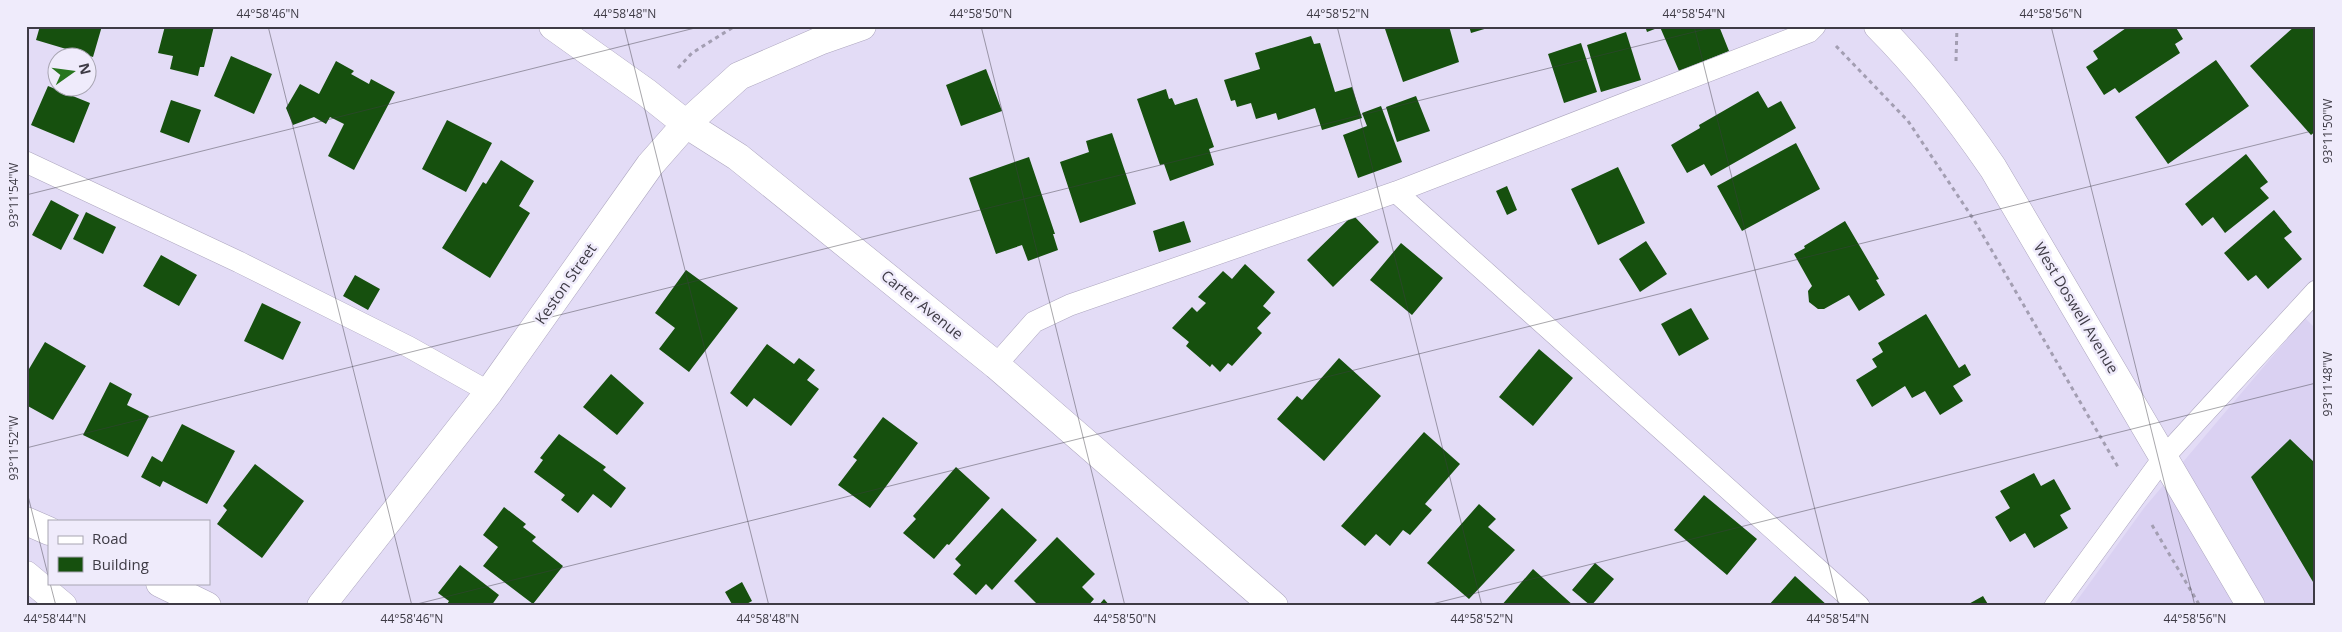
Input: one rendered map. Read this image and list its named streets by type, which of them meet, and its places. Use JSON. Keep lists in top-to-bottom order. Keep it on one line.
{"streets":{"street":["Keston Street","Carter Avenue","West Doswell Avenue"]},"crossings":[["Keston Street","Carter Avenue"]],"legend":["Road","Building"],"north":"right","coordinates":["44°58'46\"N","44°58'48\"N","44°58'50\"N","44°58'52\"N","44°58'54\"N","44°58'56\"N","93°11'50\"W","93°11'54\"W","93°11'48\"W","93°11'52\"W","44°58'44\"N"]}
